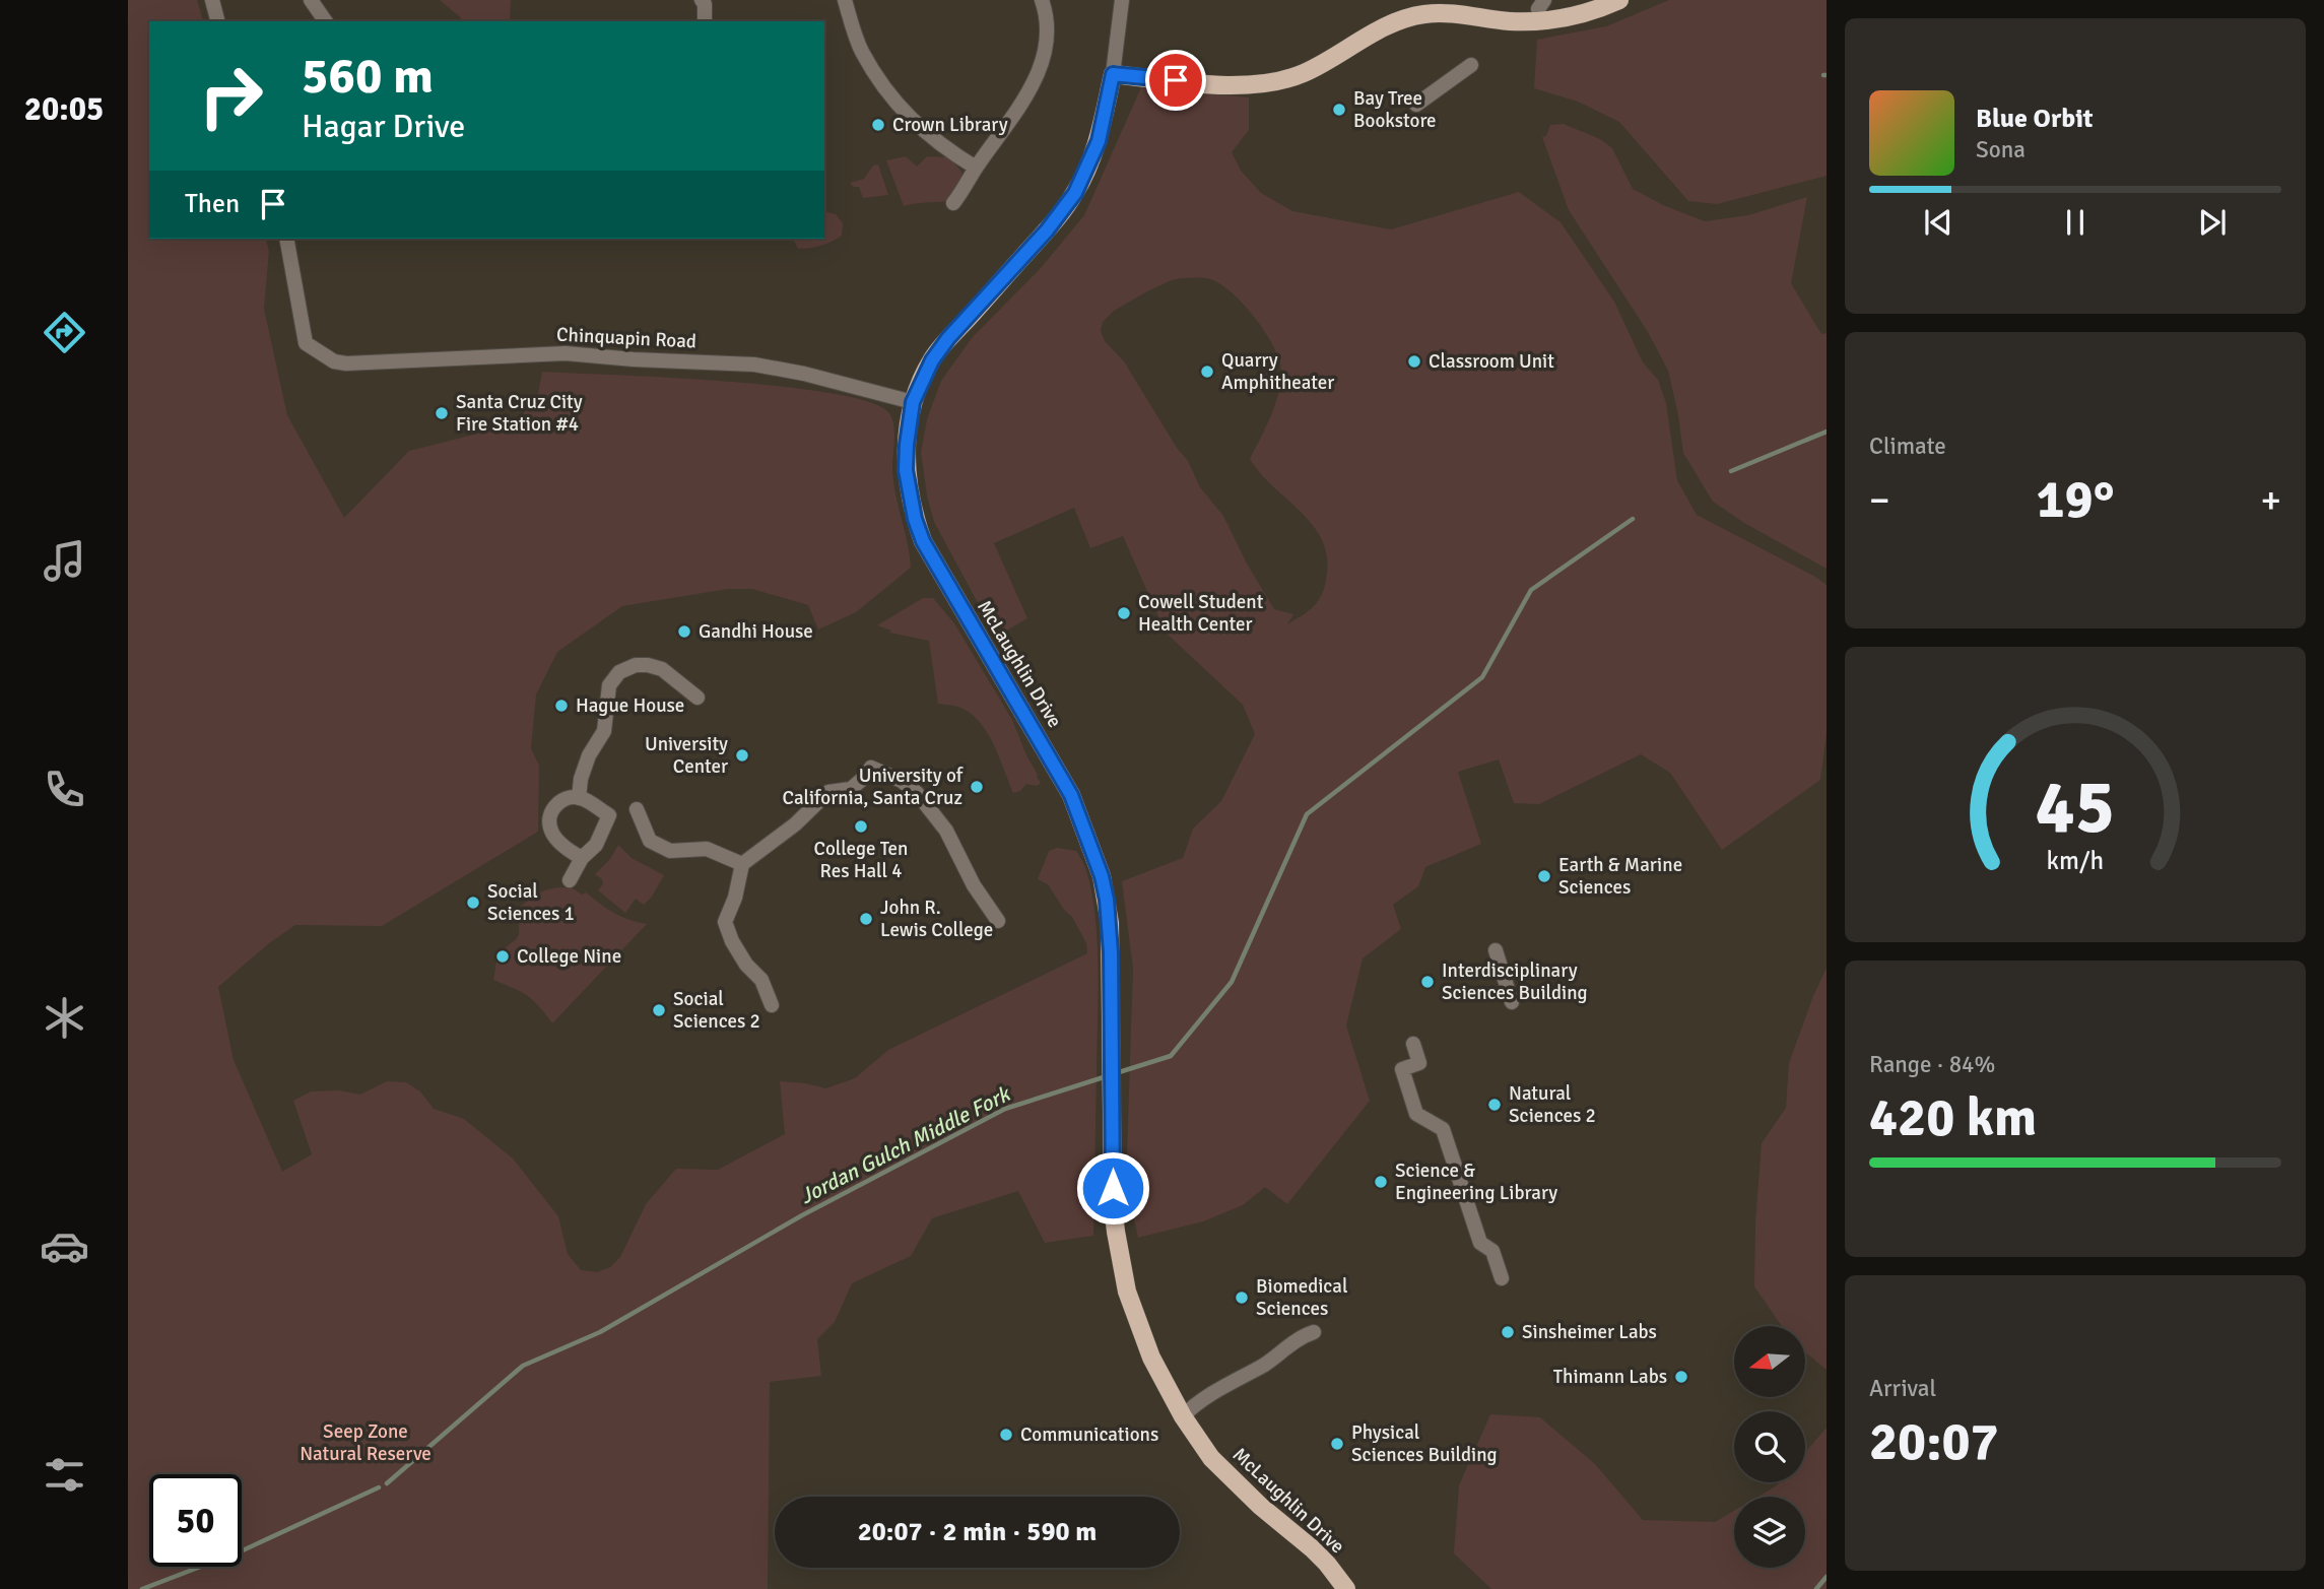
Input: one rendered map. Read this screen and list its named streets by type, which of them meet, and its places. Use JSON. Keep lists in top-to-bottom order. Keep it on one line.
{"streets":{"main road":["McLaughlin Drive"],"street":["Chinquapin Road"]},"crossings":[["Chinquapin Road","McLaughlin Drive"]],"water":["Jordan Gulch Middle Fork"],"parks":["Seep Zone Natural Reserve"],"places":["Bay Tree Bookstore","Crown Library","Classroom Unit","Quarry Amphitheater","Santa Cruz City Fire Station #4","Cowell Student Health Center","Gandhi House","Hague House","University Center","University of California, Santa Cruz","College Ten Res Hall 4","Earth & Marine Sciences","Social Sciences 1","John R. Lewis College","College Nine","Interdisciplinary Sciences Building","Social Sciences 2","Natural Sciences 2","Science & Engineering Library","Biomedical Sciences","Sinsheimer Labs","Thimann Labs","Communications","Physical Sciences Building"],"north":"left","page":{"tabs":"20:05","turn":["560 m","Hagar Drive"],"song":["Blue Orbit","Sona"],"then":"Then","tile":["Climate",["Range · 84%","420 km"],["Arrival","20:07"]],"heat":["−","19°","+"],"limit":"50","trip":"20:07 · 2 min · 590 m","gauge":["45","km/h"]}}
